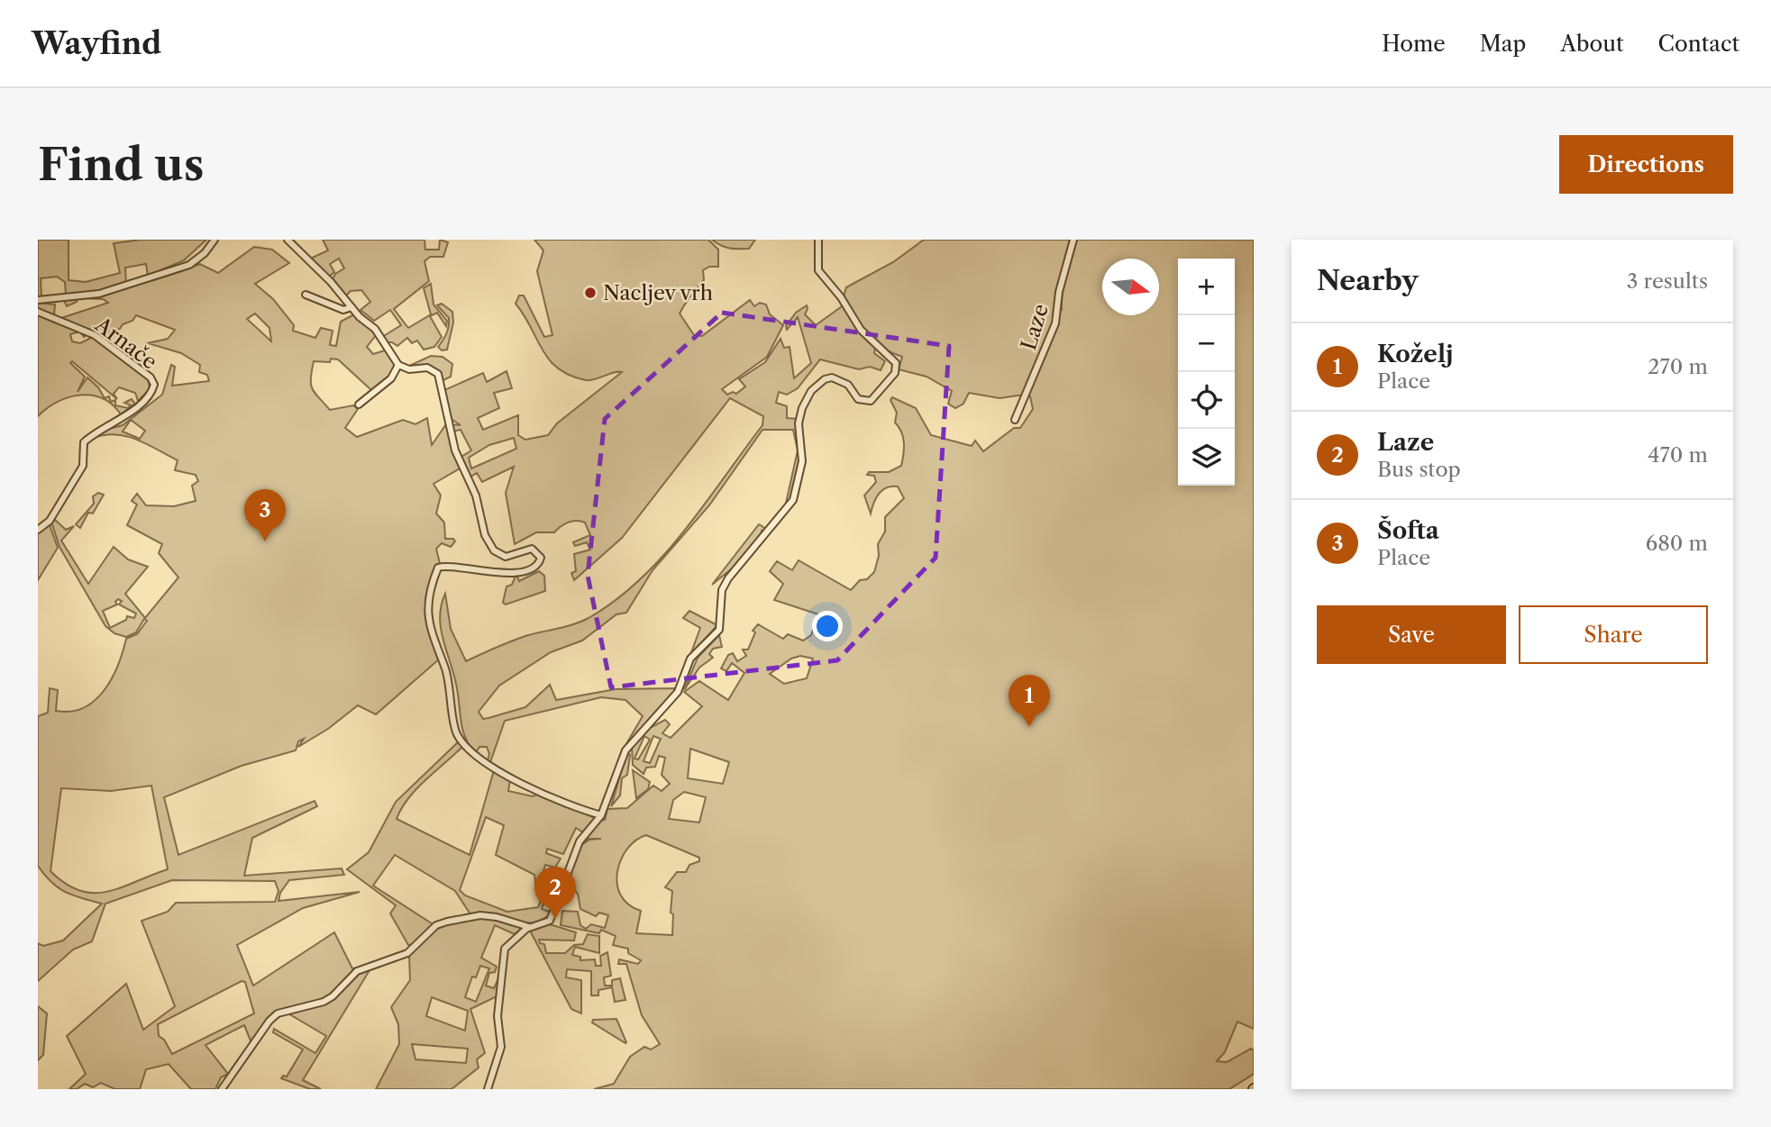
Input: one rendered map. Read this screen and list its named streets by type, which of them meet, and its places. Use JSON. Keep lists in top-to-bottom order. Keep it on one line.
{"streets":{"street":["Laze","Arnače"]},"places":["Nacljev vrh"],"north":"right","page":{"header":"Wayfind","nav":["Home","Map","About","Contact"],"buttons":["Directions",["Save","Share"]],"title":"Find us","heading":["Nearby","3 results"],"map_buttons":["+","−"],"list":[{"mark":"1","name":"Koželj","note":"Place","value":"270 m"},{"mark":"2","name":"Laze","note":"Bus stop","value":"470 m"},{"mark":"3","name":"Šofta","note":"Place","value":"680 m"}],"pins":["3","1","2"]}}
